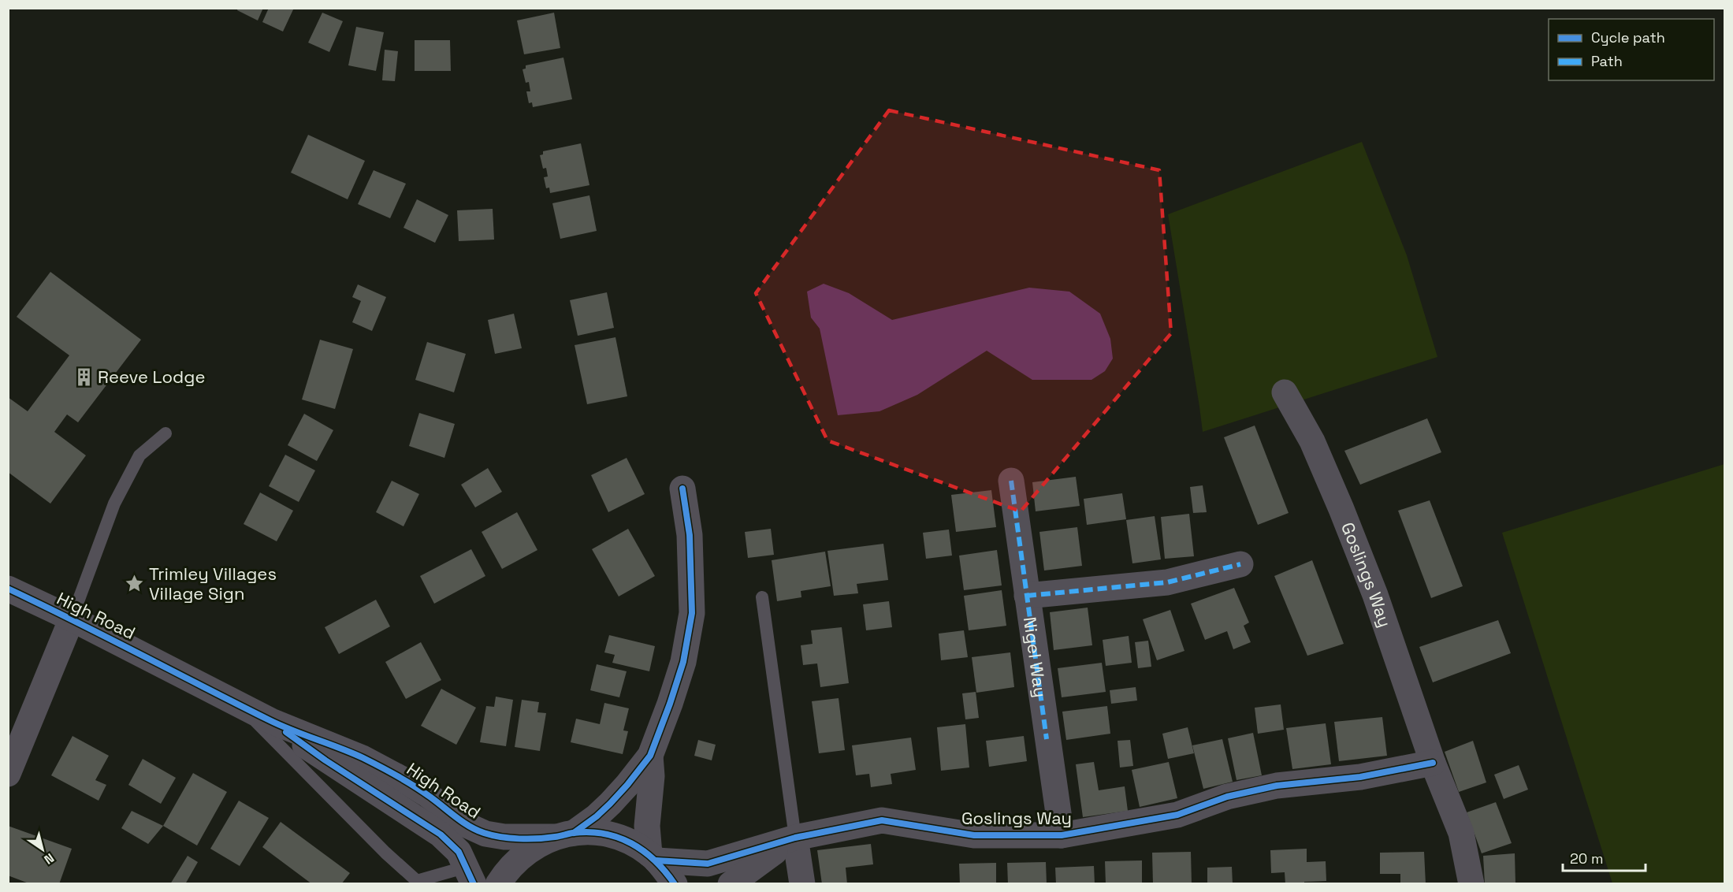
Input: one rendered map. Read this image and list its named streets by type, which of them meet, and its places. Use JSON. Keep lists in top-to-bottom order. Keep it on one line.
{"streets":{"street":["Goslings Way","High Road","Nigel Way"]},"crossings":[["Goslings Way","High Road"],["Goslings Way","Nigel Way"]],"places":{"building":["Reeve Lodge"],"place":["Trimley Villages Village Sign"]},"legend":["Cycle path","Path"],"scale_bar":"20 m","north":"bottom right"}
